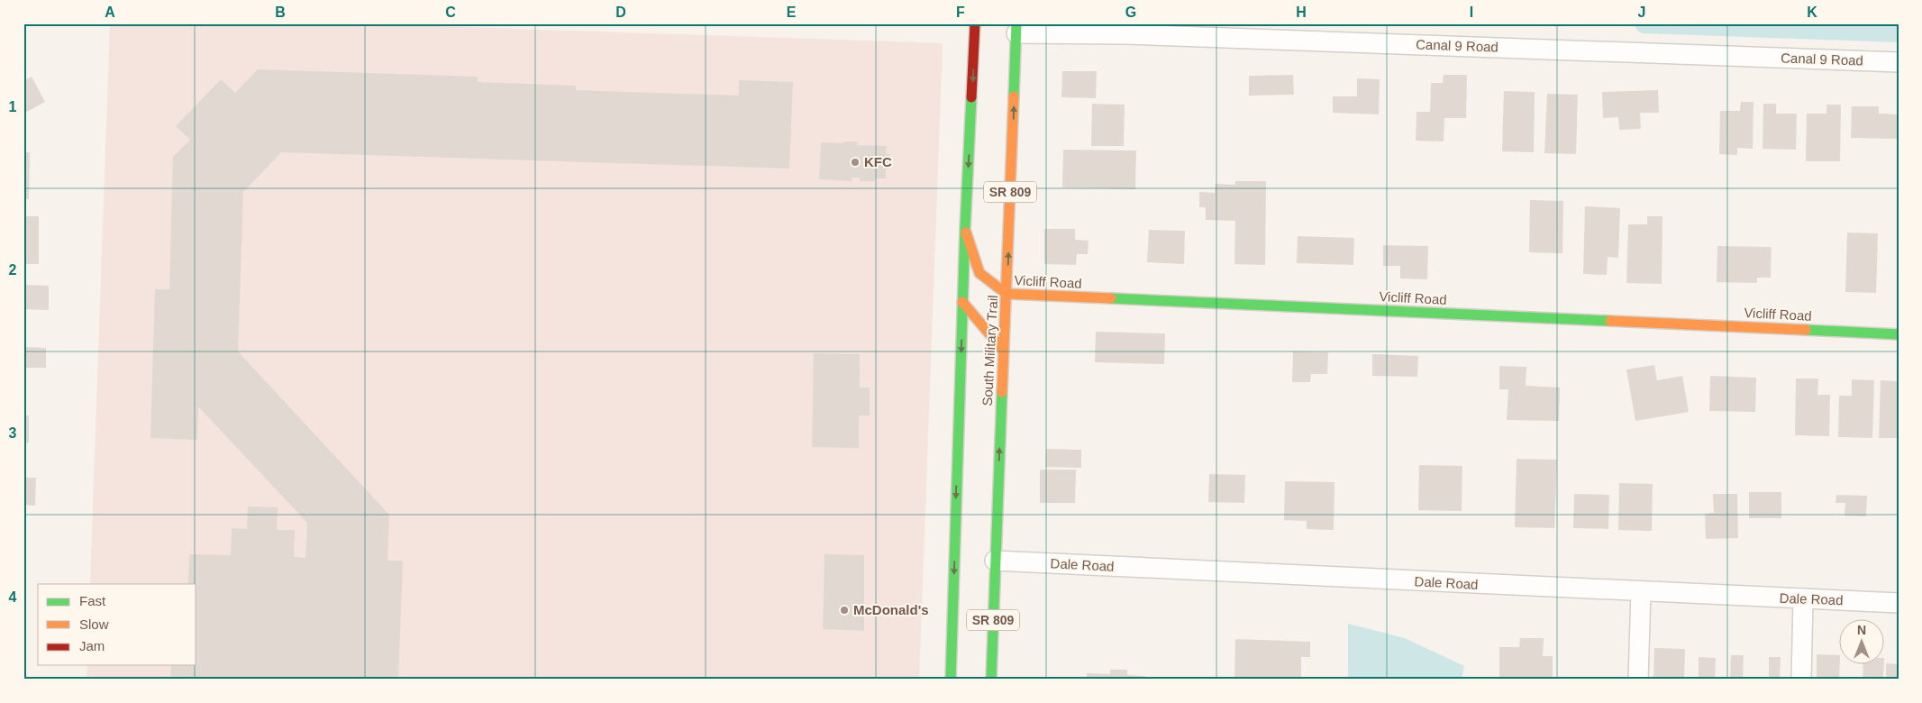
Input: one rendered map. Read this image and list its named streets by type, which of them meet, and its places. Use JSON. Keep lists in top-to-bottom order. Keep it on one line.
{"streets":{"main road":["SR 809","Vicliff Road","South Military Trail"],"street":["Canal 9 Road","Dale Road"]},"crossings":[["Canal 9 Road","South Military Trail"],["Vicliff Road","South Military Trail"],["South Military Trail","Dale Road"]],"places":["KFC","McDonald's"],"legend":["Fast","Slow","Jam"],"north":"top","grid":{"columns":["A","B","C","D","E","F","G","H","I","J","K"],"rows":["1","2","3","4"]}}
